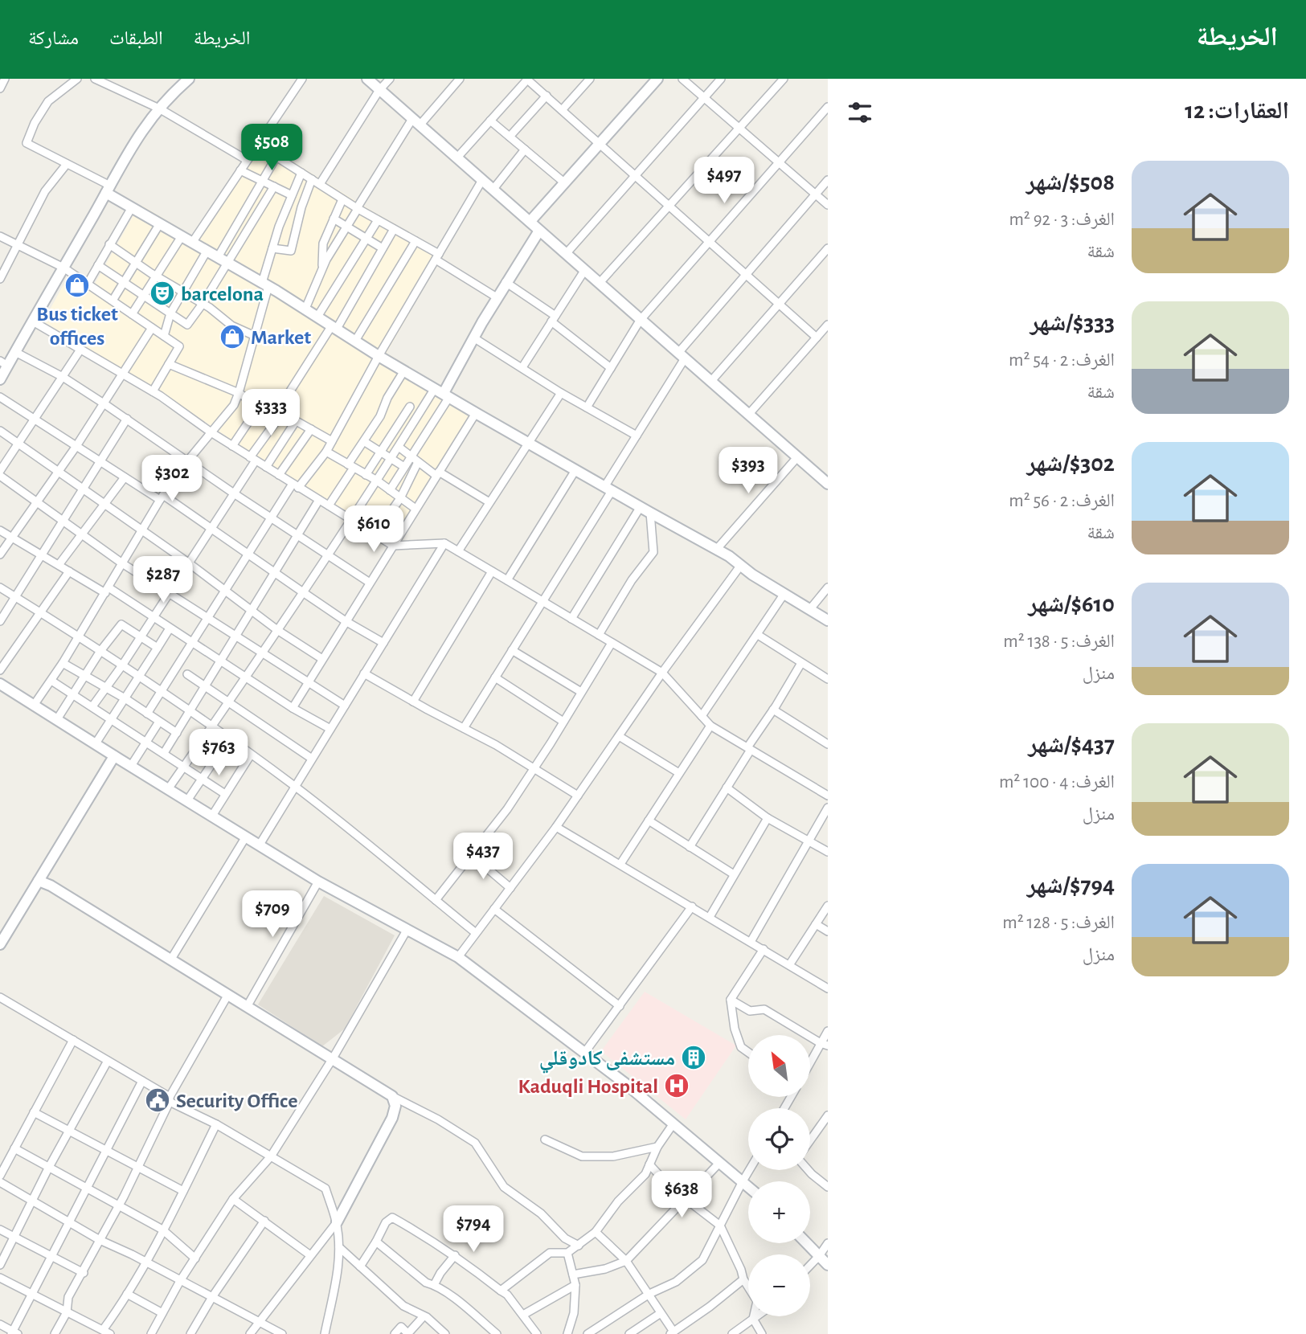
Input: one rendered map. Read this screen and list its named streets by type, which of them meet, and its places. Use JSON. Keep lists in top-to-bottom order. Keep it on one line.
{"places":{"shop":["Bus ticket offices","Market"],"theatre":["barcelona"],"building":["مستشفى كادوقلي"],"hospital":["Kaduqli Hospital"],"public building":["Security Office"]},"north":"top left","page":{"header":"الخريطة","nav":["الخريطة","الطبقات","مشاركة"],"heading":"العقارات: 12","price":["$508","$497","$333","$393","$302","$610","$287","$763","$437","$709","$638","$794"],"list":[{"name":"$508/شهر","note":"الغرف: 3 · 92 m² · شقة"},{"name":"$333/شهر","note":"الغرف: 2 · 54 m² · شقة"},{"name":"$302/شهر","note":"الغرف: 2 · 56 m² · شقة"},{"name":"$610/شهر","note":"الغرف: 5 · 138 m² · منزل"},{"name":"$437/شهر","note":"الغرف: 4 · 100 m² · منزل"},{"name":"$794/شهر","note":"الغرف: 5 · 128 m² · منزل"}],"map_buttons":["+","−"]}}
